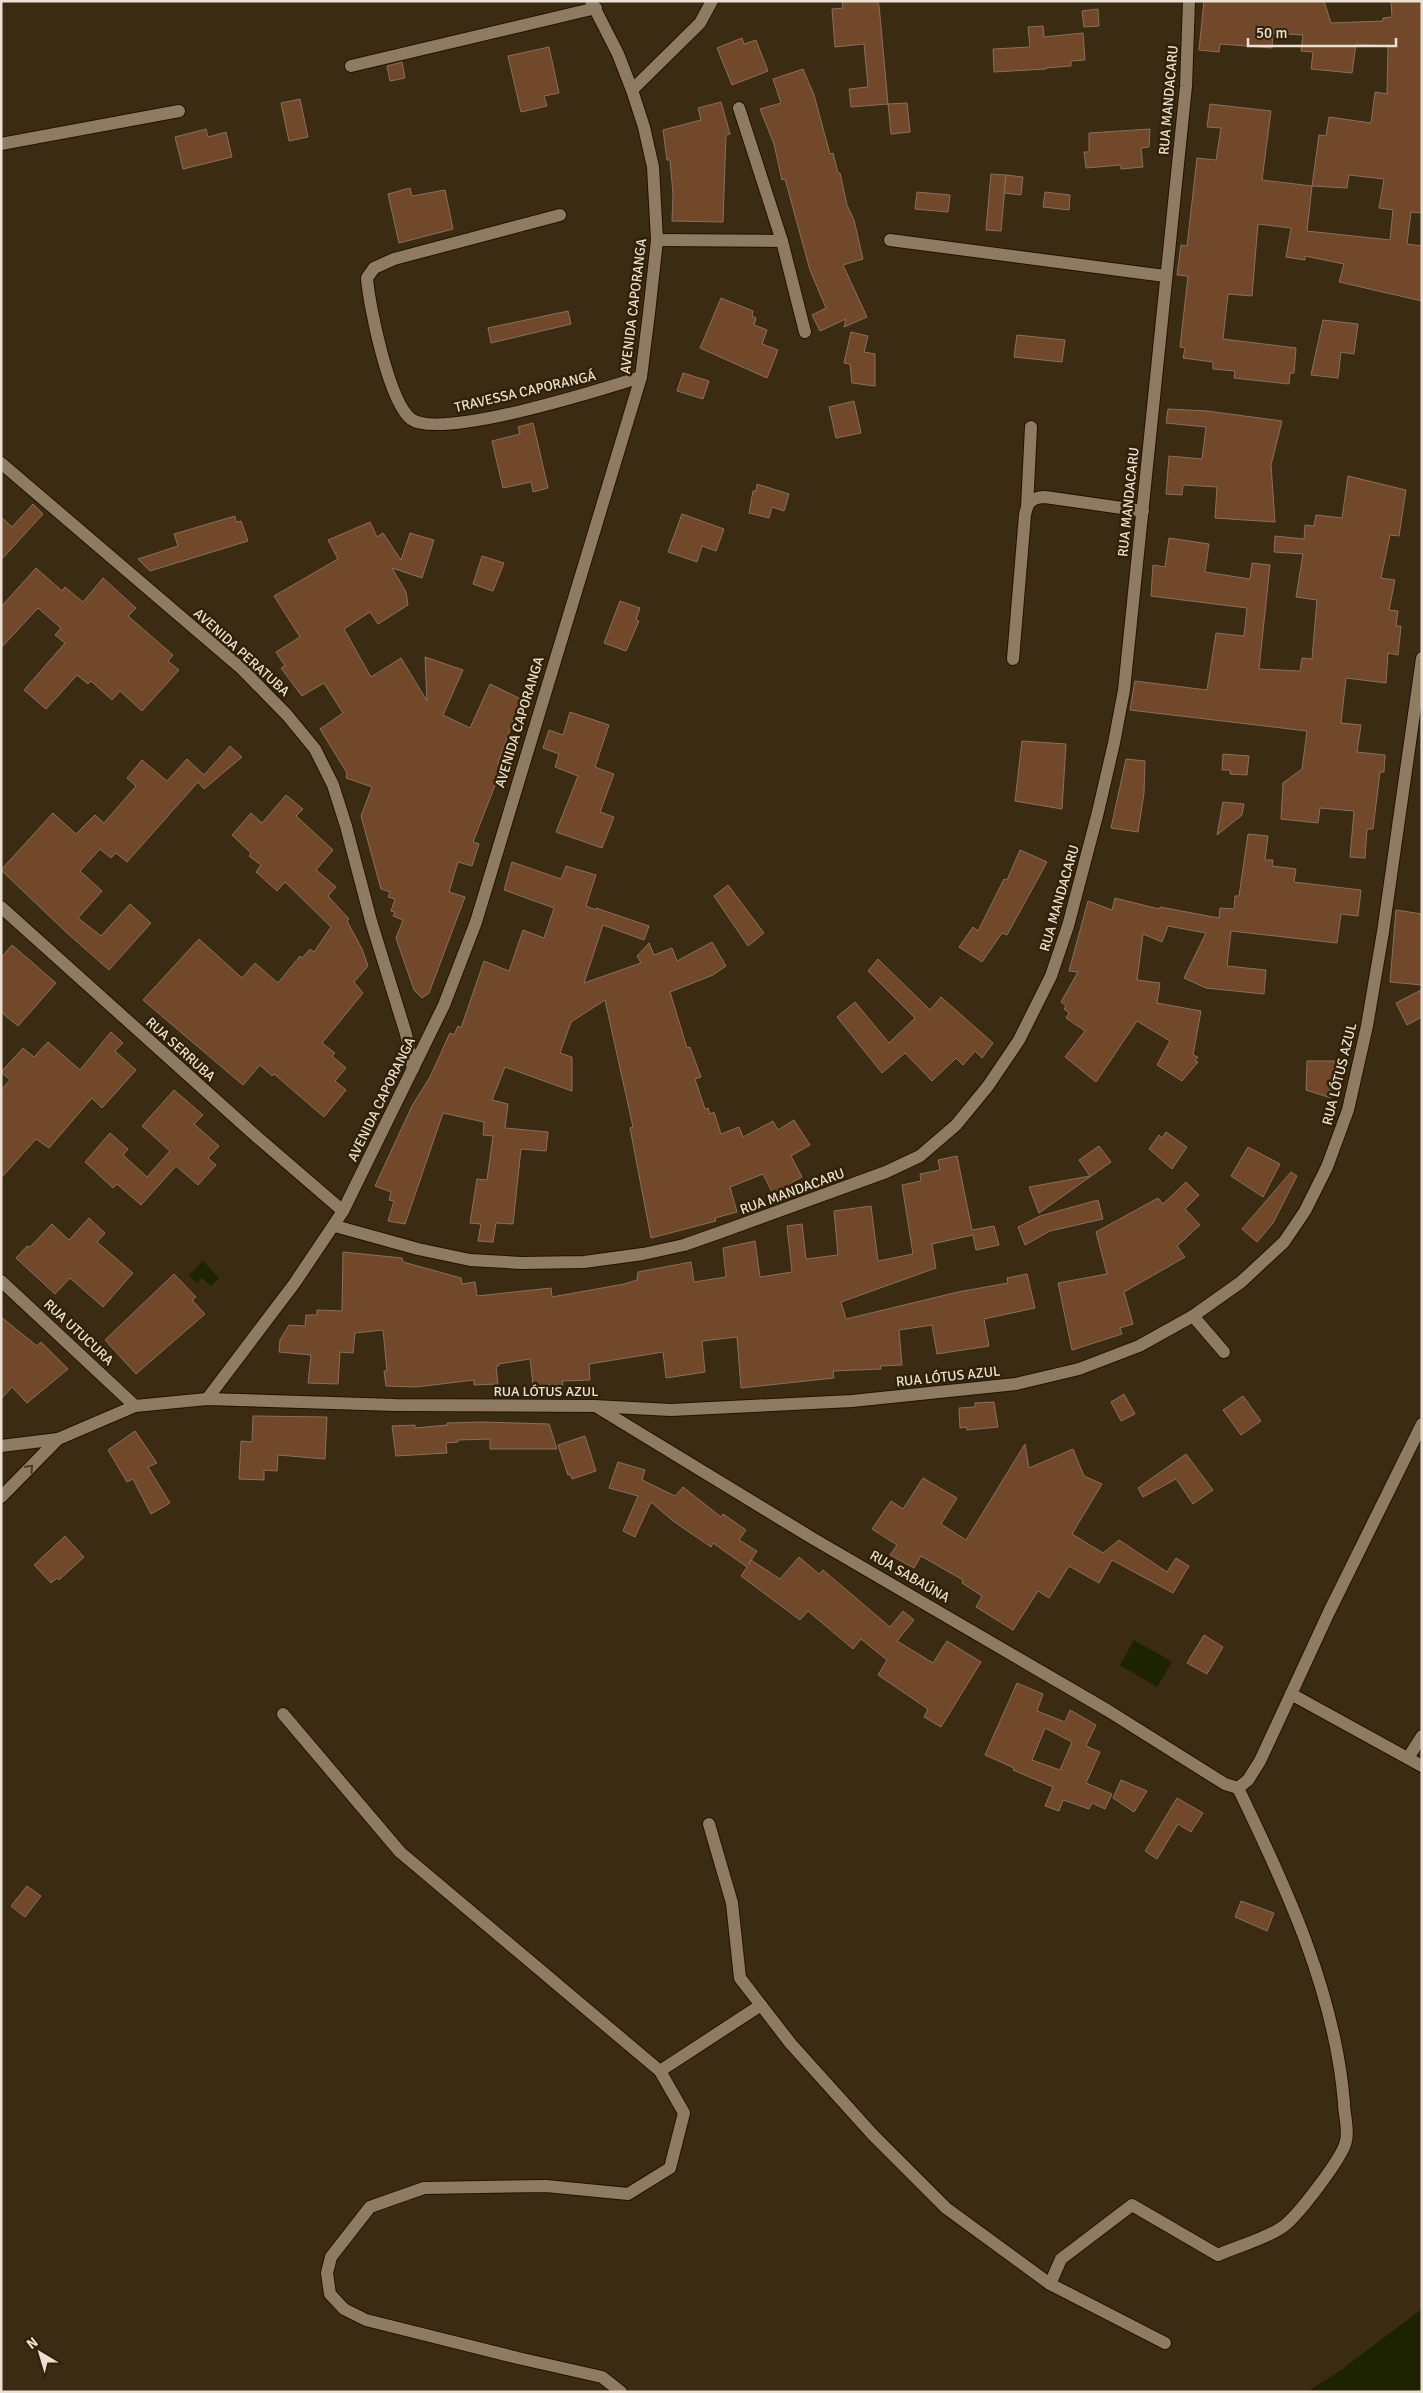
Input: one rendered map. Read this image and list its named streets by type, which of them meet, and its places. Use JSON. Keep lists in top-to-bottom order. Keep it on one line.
{"streets":{"street":["RUA MANDACARU","AVENIDA CAPORANGA","TRAVESSA CAPORANGÁ","AVENIDA PERATUBA","RUA SERRUBA","RUA LÓTUS AZUL","RUA UTUCURA","RUA SABAÚNA"]},"crossings":[["RUA MANDACARU","AVENIDA CAPORANGA"],["AVENIDA CAPORANGA","TRAVESSA CAPORANGÁ"],["AVENIDA CAPORANGA","AVENIDA PERATUBA"],["AVENIDA CAPORANGA","RUA SERRUBA"],["AVENIDA CAPORANGA","RUA LÓTUS AZUL"],["RUA LÓTUS AZUL","RUA UTUCURA"],["RUA LÓTUS AZUL","RUA SABAÚNA"]],"scale_bar":"50 m","north":"top left"}
